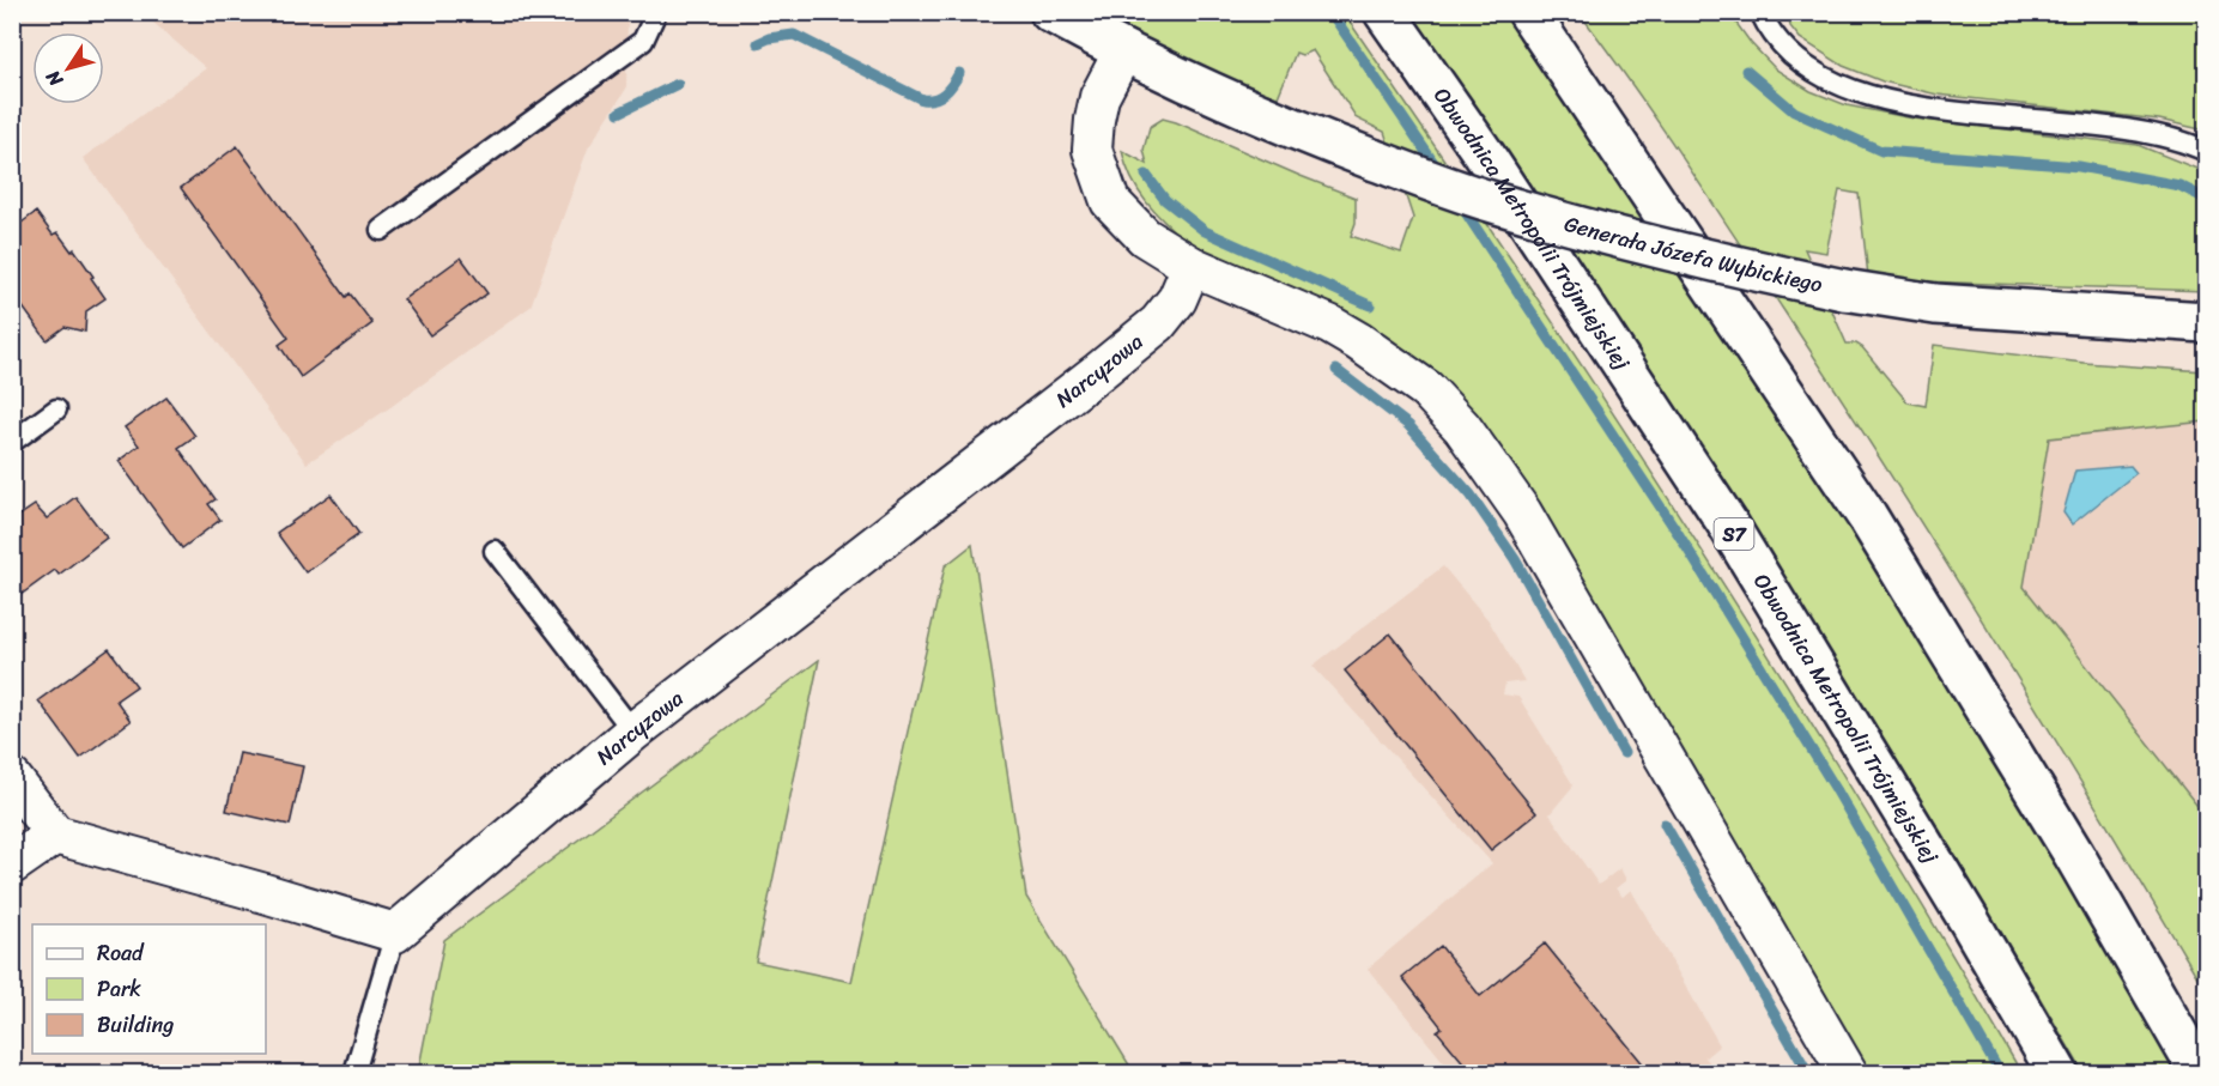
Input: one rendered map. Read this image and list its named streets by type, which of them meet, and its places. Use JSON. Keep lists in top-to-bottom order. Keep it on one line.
{"streets":{"main road":["Obwodnica Metropolii Trójmiejskiej","Generała Józefa Wybickiego","S7"],"street":["Narcyzowa"]},"legend":["Road","Park","Building"],"north":"bottom left"}
